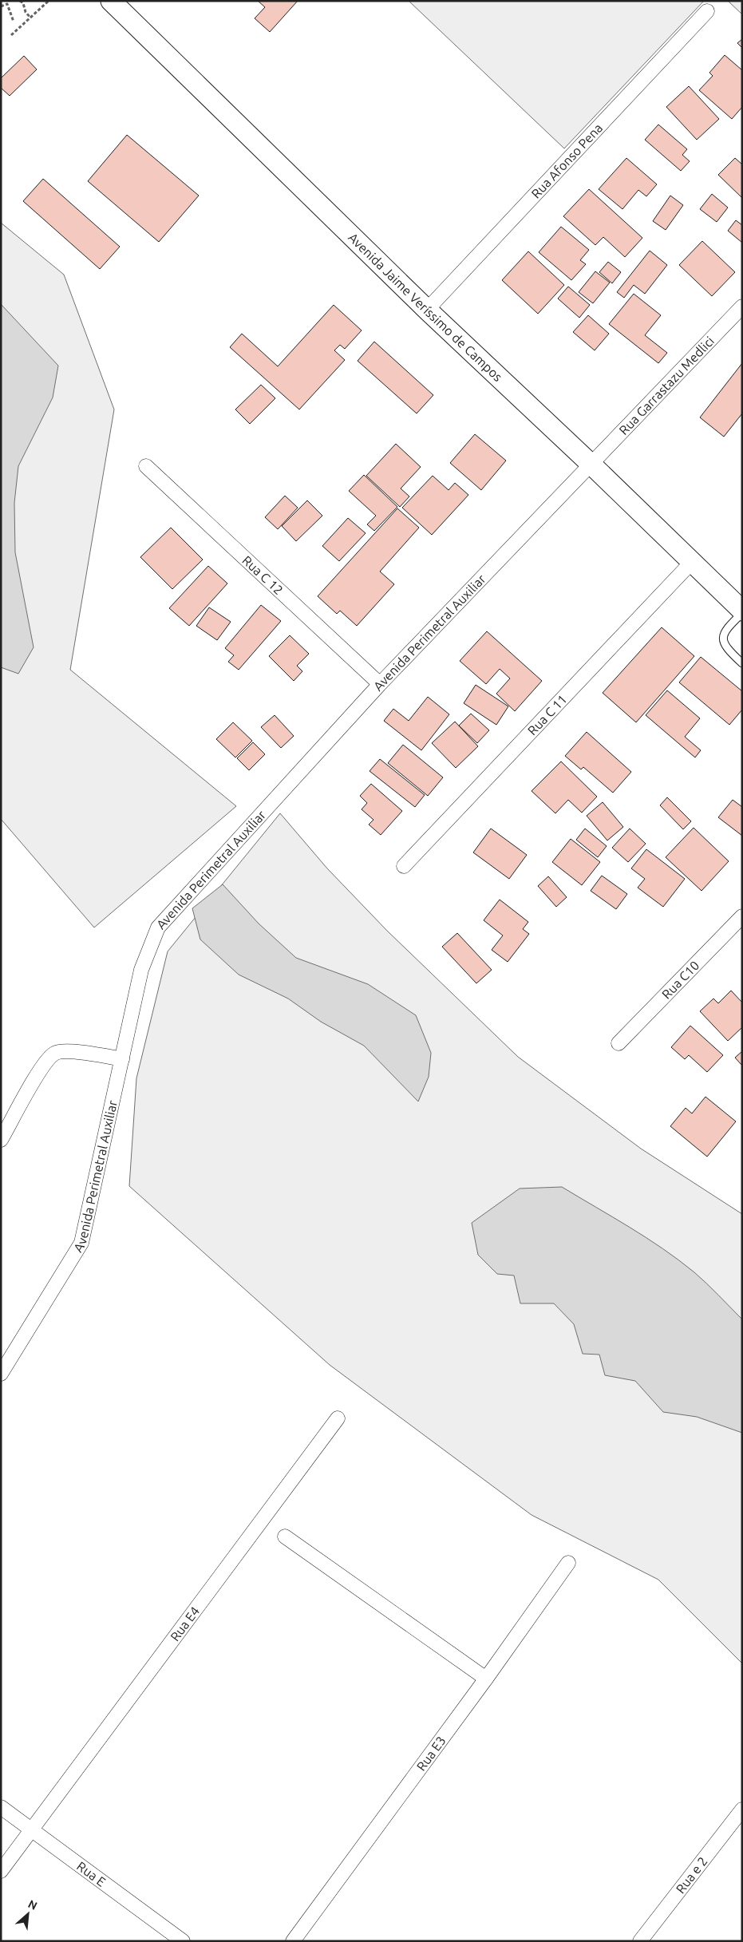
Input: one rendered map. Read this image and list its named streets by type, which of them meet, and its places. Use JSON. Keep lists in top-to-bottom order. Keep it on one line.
{"streets":{"street":["Rua Afonso Pena","Avenida Jaime Veríssimo de Campos","Rua Garrastazu Medlici","Rua C 12","Avenida Perimetral Auxiliar","Rua C 11","Rua C10","Rua E4","Rua E3","Rua E","Rua e 2"]},"crossings":[["Rua Afonso Pena","Avenida Jaime Veríssimo de Campos"],["Avenida Jaime Veríssimo de Campos","Rua Garrastazu Medlici"],["Avenida Jaime Veríssimo de Campos","Avenida Perimetral Auxiliar"],["Avenida Jaime Veríssimo de Campos","Rua C 11"],["Rua Garrastazu Medlici","Avenida Perimetral Auxiliar"],["Rua C 12","Avenida Perimetral Auxiliar"],["Rua E4","Rua E"]],"north":"top right"}
